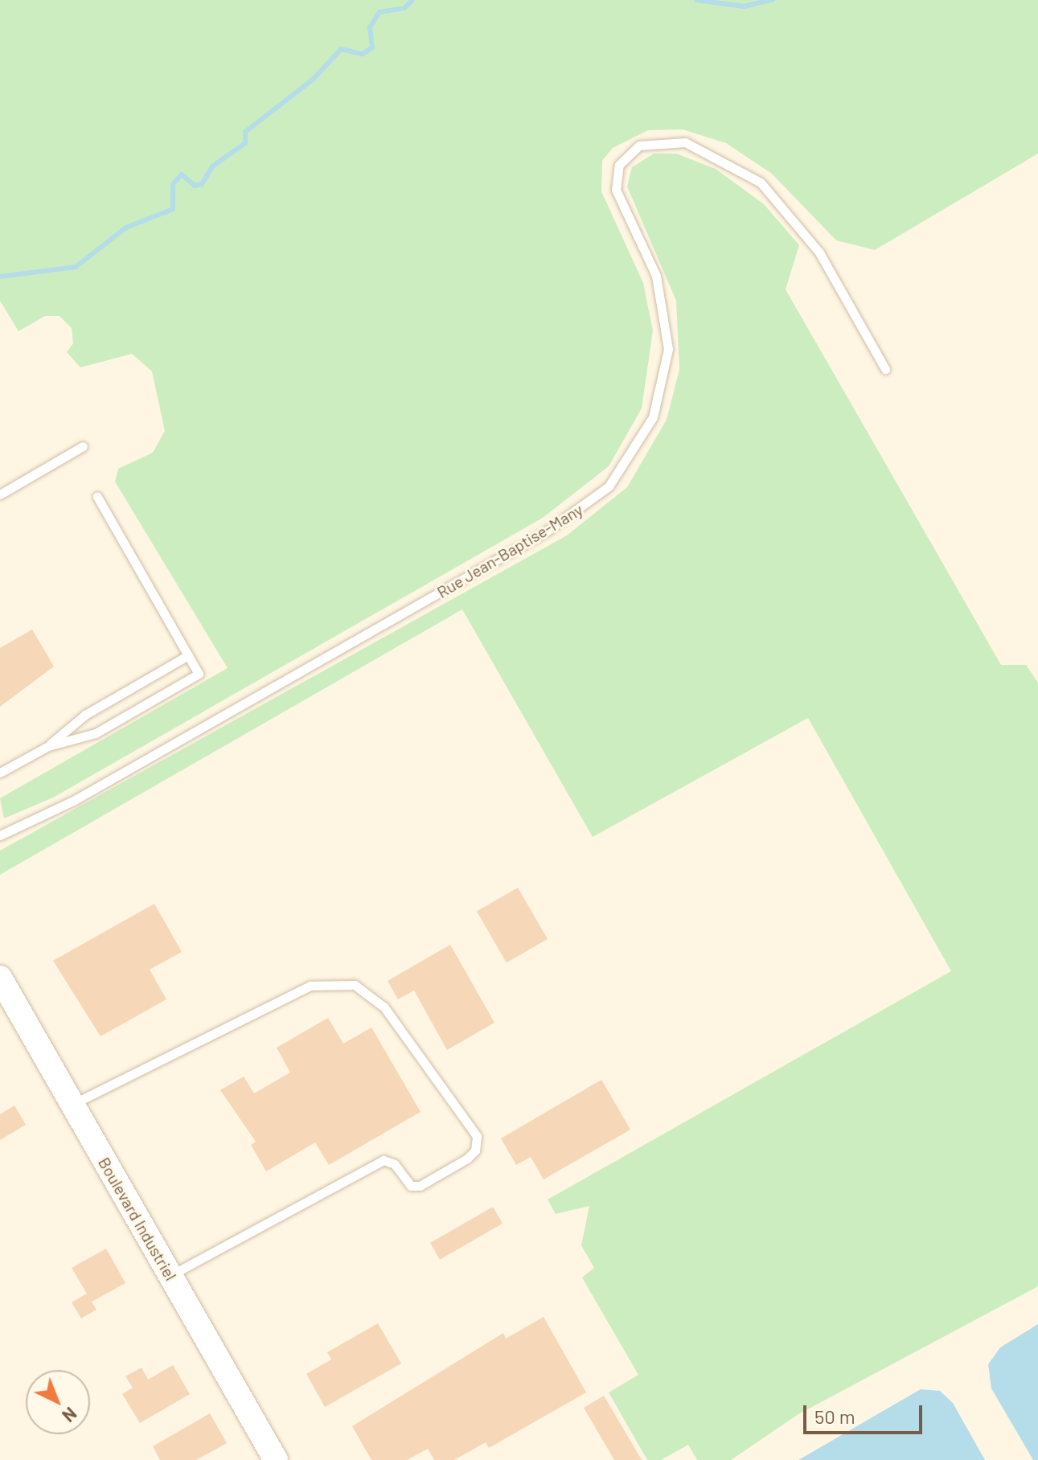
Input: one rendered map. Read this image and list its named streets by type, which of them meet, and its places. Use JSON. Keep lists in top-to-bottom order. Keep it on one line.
{"streets":{"street":["Boulevard Industriel"],"lane":["Rue Jean-Baptise-Many"]},"scale_bar":"50 m","north":"bottom right"}
